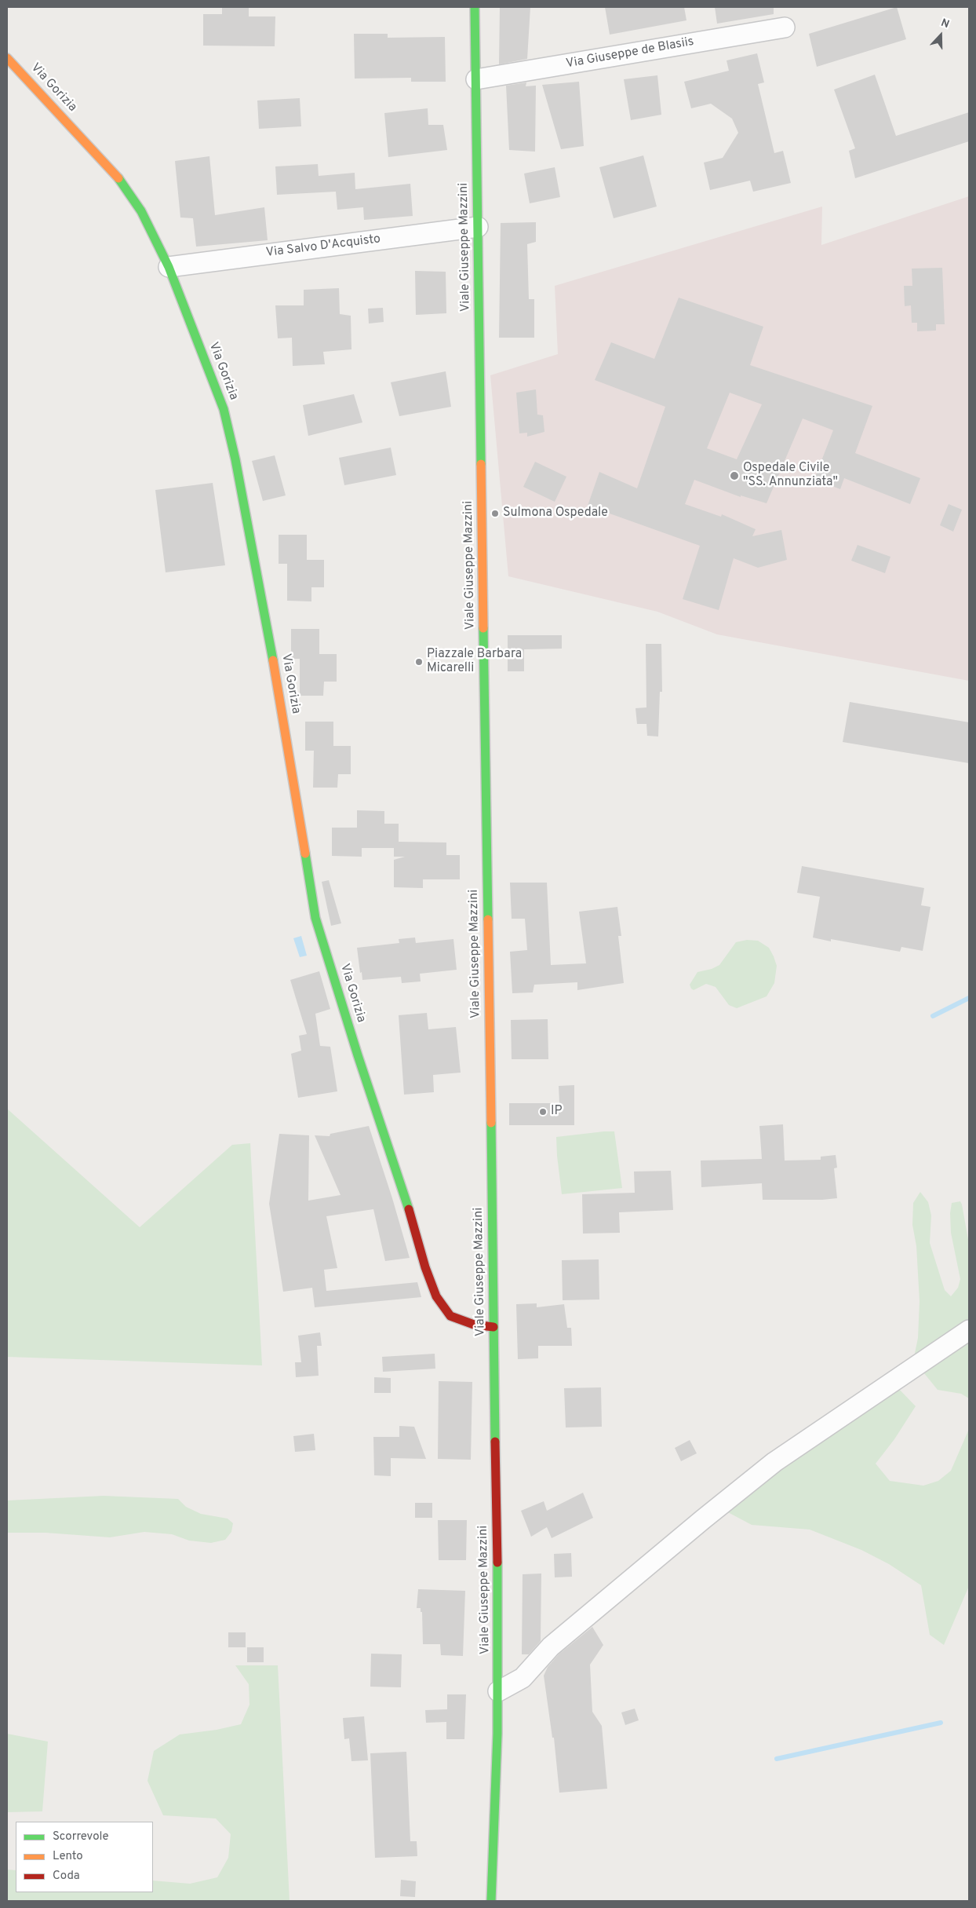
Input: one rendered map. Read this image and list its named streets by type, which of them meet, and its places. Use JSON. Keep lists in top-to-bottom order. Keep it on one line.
{"streets":{"main road":["Via Gorizia","Viale Giuseppe Mazzini"],"street":["Via Giuseppe de Blasiis","Via Salvo D'Acquisto"]},"crossings":[["Via Giuseppe de Blasiis","Viale Giuseppe Mazzini"],["Via Gorizia","Via Salvo D'Acquisto"],["Via Gorizia","Viale Giuseppe Mazzini"],["Via Salvo D'Acquisto","Viale Giuseppe Mazzini"]],"places":["Ospedale Civile \"SS. Annunziata\"","Sulmona Ospedale","Piazzale Barbara Micarelli","IP"],"legend":["Scorrevole","Lento","Coda"],"north":"top"}
